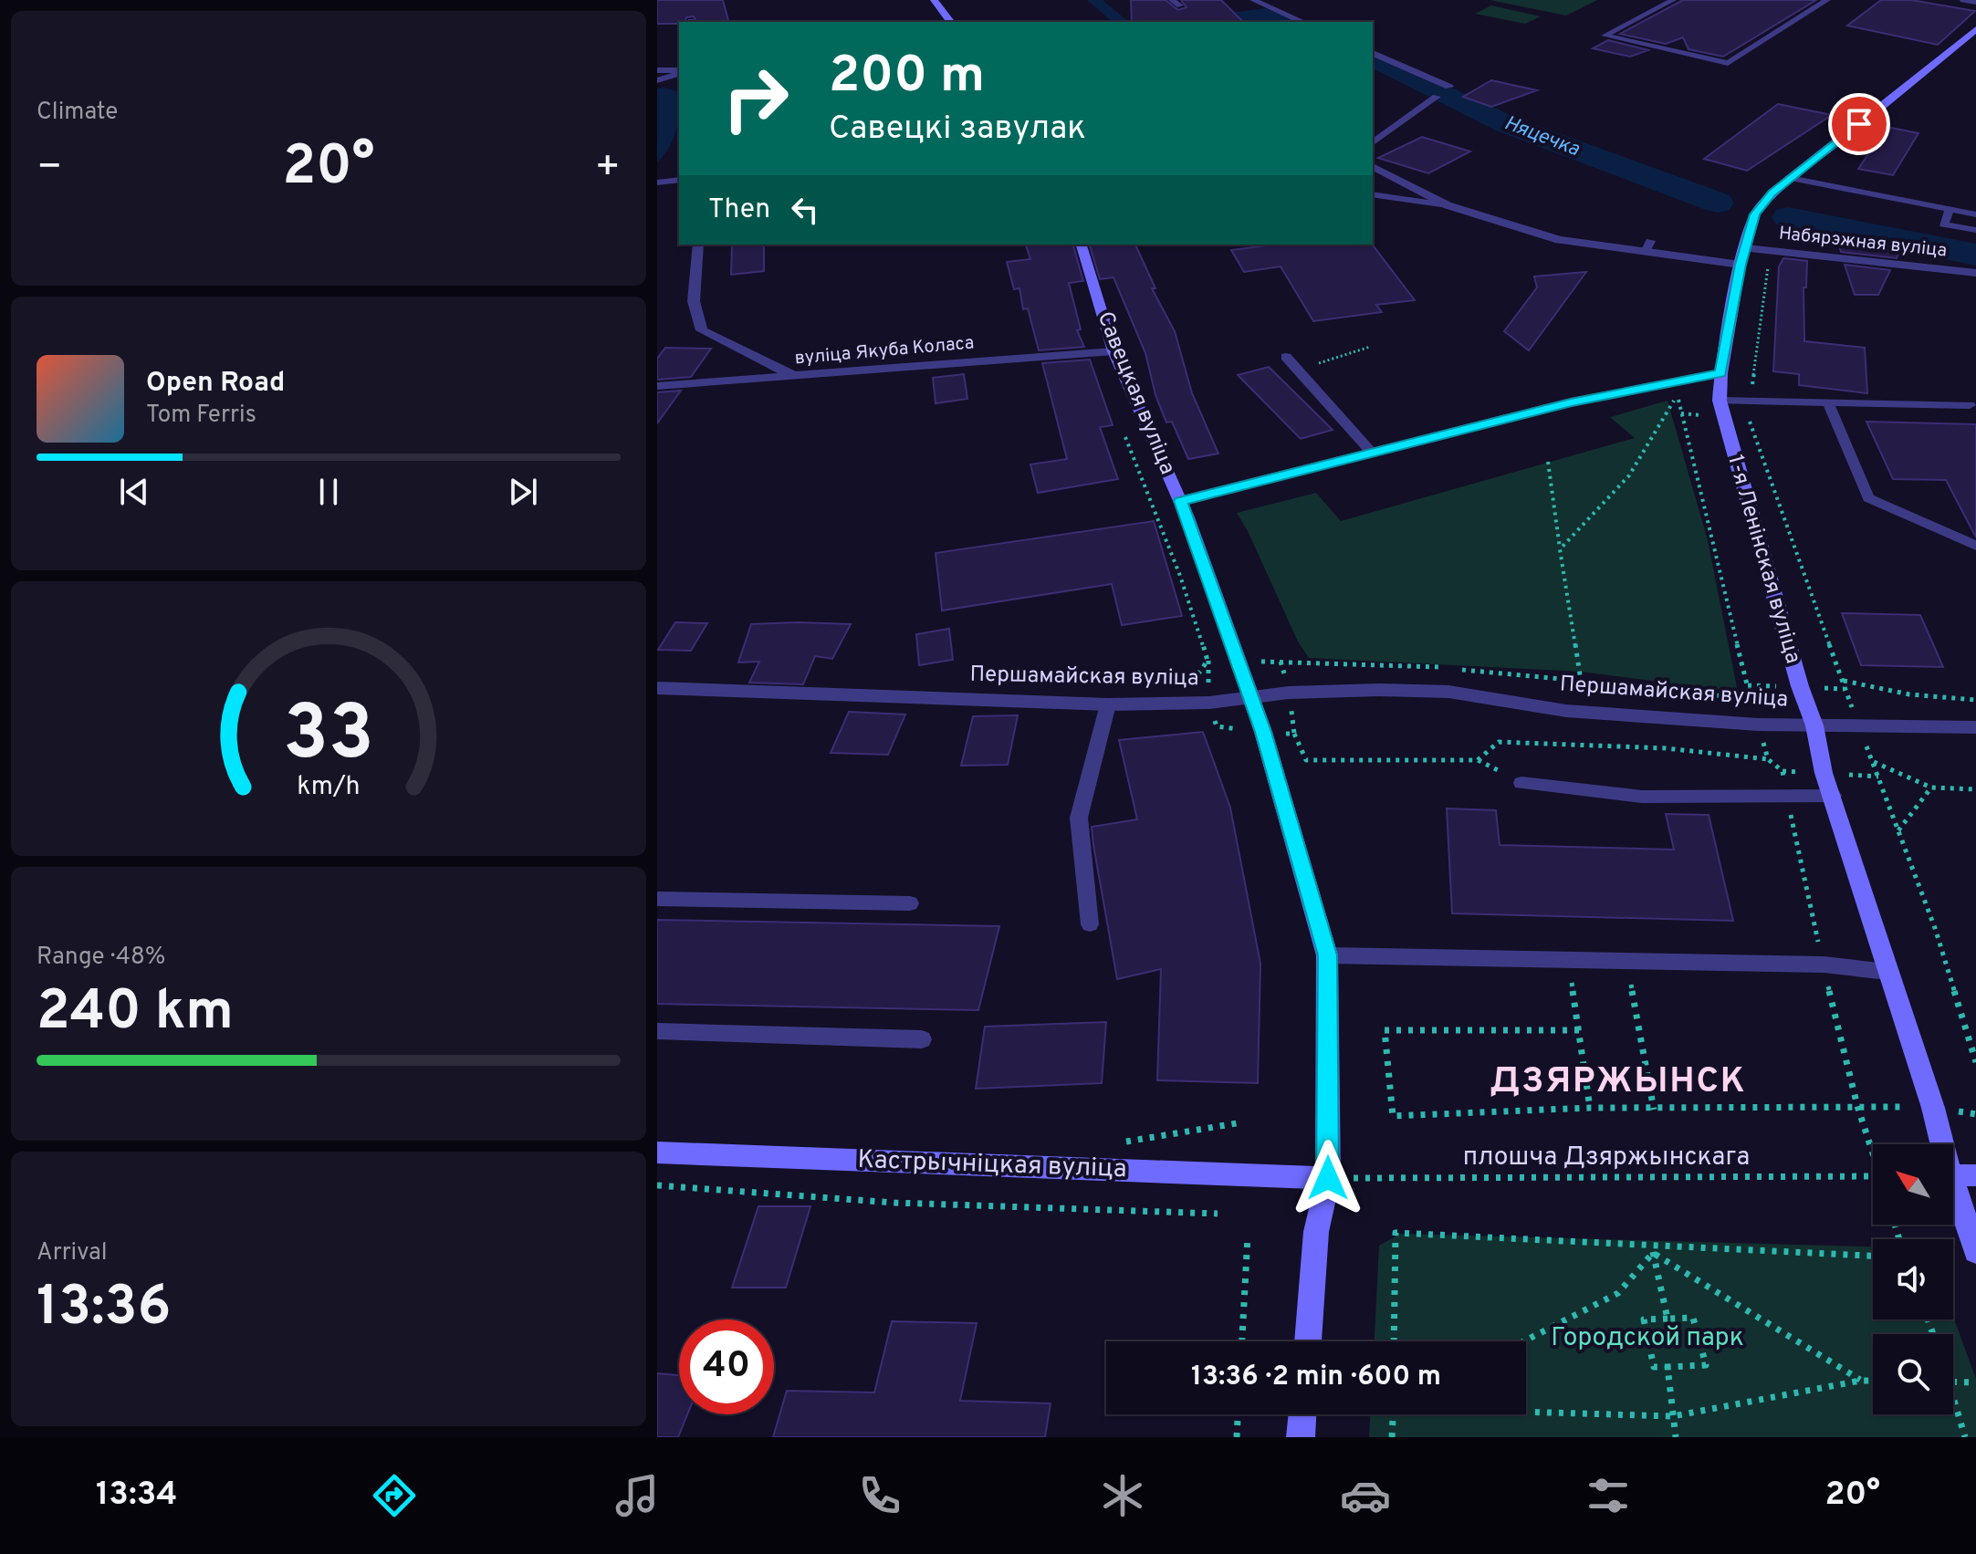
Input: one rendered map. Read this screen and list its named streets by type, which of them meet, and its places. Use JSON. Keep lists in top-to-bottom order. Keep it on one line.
{"streets":{"main road":["Савецкая вуліца","1-я Ленінская вуліца","Кастрычніцкая вуліца"],"street":["Набярэжная вуліца","вуліца Якуба Коласа","Першамайская вуліца"],"path":["плошча Дзяржынскага"]},"crossings":[["Набярэжная вуліца","1-я Ленінская вуліца"],["вуліца Якуба Коласа","Савецкая вуліца"],["Савецкая вуліца","Першамайская вуліца"],["Савецкая вуліца","плошча Дзяржынскага"],["Савецкая вуліца","Кастрычніцкая вуліца"],["1-я Ленінская вуліца","Першамайская вуліца"],["плошча Дзяржынскага","Кастрычніцкая вуліца"]],"districts":["ДЗЯРЖЫНСК"],"water":["Няцечка"],"parks":["Городской парк"],"north":"top left","page":{"tile":["Climate",["Range · 48%","240 km"],["Arrival","13:36"]],"turn":["200 m","Савецкі завулак"],"heat":["−","20°","+"],"then":"Then","song":["Open Road","Tom Ferris"],"limit":"40","trip":"13:36 · 2 min · 600 m","tabs":["13:34","20°"],"gauge":["33","km/h"]}}
